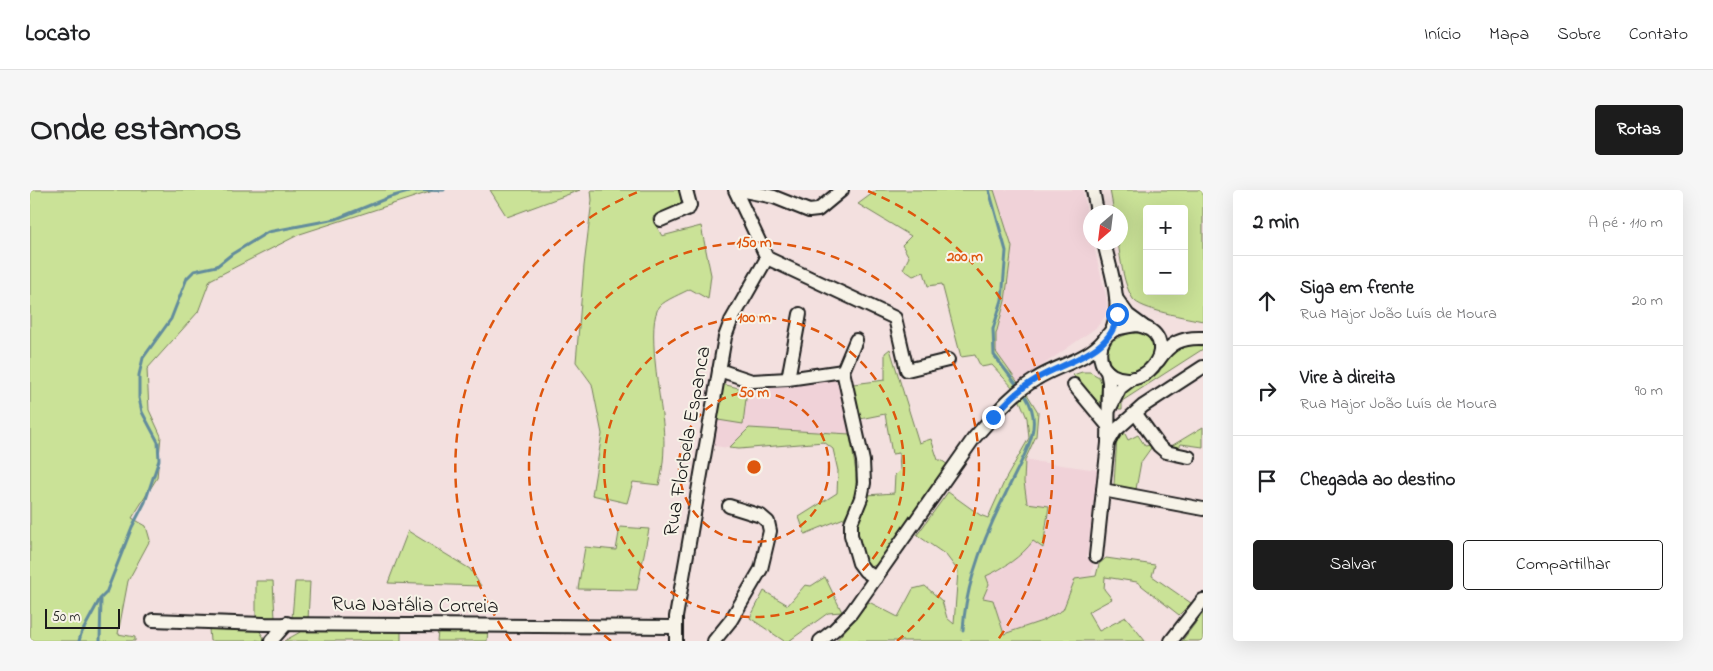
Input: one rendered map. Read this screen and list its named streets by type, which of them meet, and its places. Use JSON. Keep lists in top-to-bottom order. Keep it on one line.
{"streets":{"street":["Rua Florbela Espanca","Rua Natália Correia"]},"crossings":[["Rua Florbela Espanca","Rua Natália Correia"]],"scale_bar":"50 m","north":"bottom left","page":{"header":"Locato","nav":["Início","Mapa","Sobre","Contato"],"title":"Onde estamos","buttons":["Rotas",["Salvar","Compartilhar"]],"heading":["2 min","A pé · 110 m"],"map_buttons":["+","−"],"list":[["Siga em frente","Rua Major João Luís de Moura","20 m"],["Vire à direita","Rua Major João Luís de Moura","90 m"],"Chegada ao destino"],"scale":"50 m"},"rings":["150 m","200 m","100 m","50 m"]}
